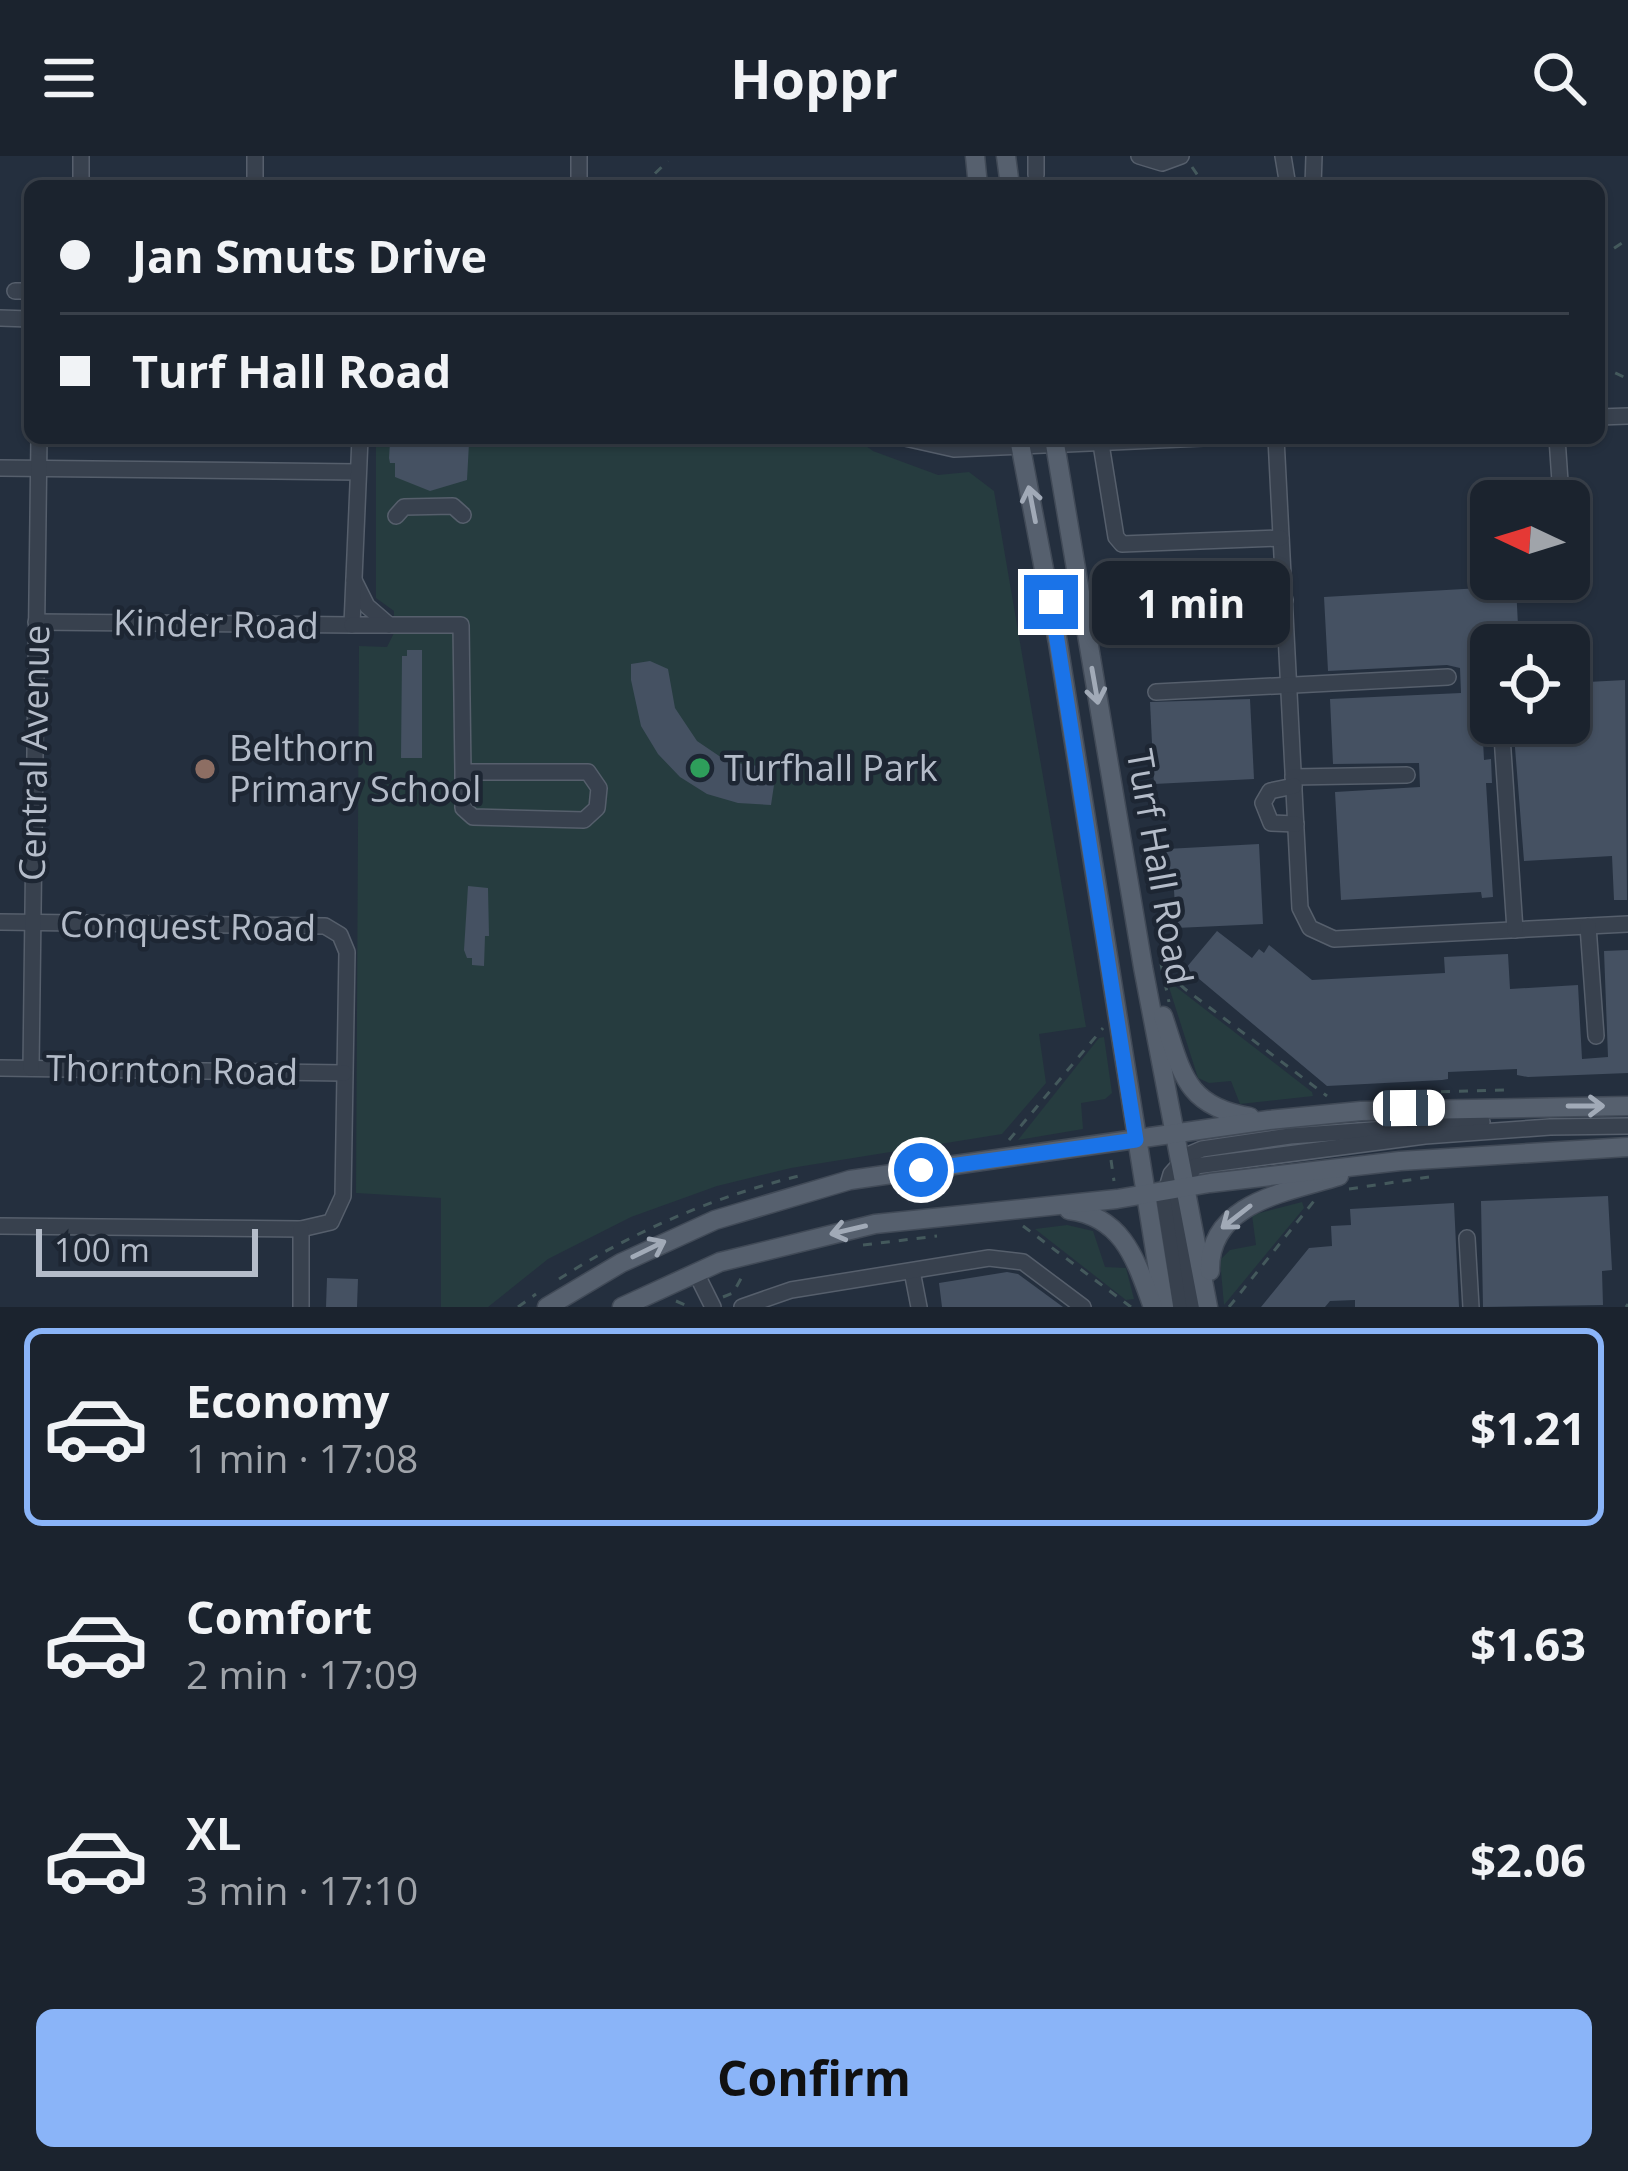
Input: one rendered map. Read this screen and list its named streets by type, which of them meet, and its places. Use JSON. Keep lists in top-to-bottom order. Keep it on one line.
{"streets":{"main road":["Turf Hall Road"],"street":["Kinder Road","Central Avenue","Conquest Road","Thornton Road"]},"crossings":[["Kinder Road","Central Avenue"],["Central Avenue","Conquest Road"],["Central Avenue","Thornton Road"],["Conquest Road","Thornton Road"]],"places":["Turfhall Park","Belthorn Primary School"],"scale_bar":"100 m","north":"left","page":{"header":"Hoppr","banner":["Jan Smuts Drive","Turf Hall Road"],"bubble":"1 min","scale":"100 m","list":[{"name":"Economy","note":"1 min · 17:08","value":"$1.21"},{"name":"Comfort","note":"2 min · 17:09","value":"$1.63"},{"name":"XL","note":"3 min · 17:10","value":"$2.06"}],"buttons":"Confirm"}}
